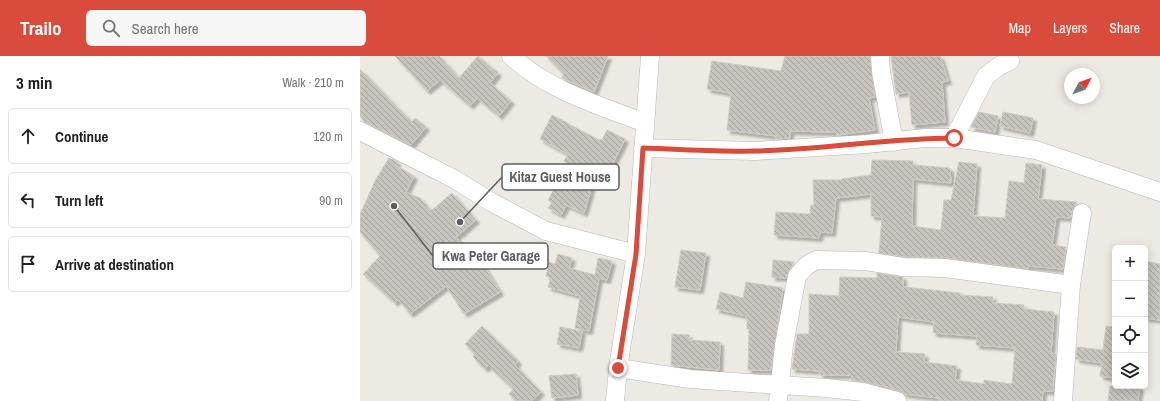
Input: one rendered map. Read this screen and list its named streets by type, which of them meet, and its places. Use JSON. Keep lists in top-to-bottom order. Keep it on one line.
{"places":["Kwa Peter Garage","Kitaz Guest House"],"north":"top right","page":{"header":"Trailo","search":"Search here","nav":["Map","Layers","Share"],"heading":["3 min","Walk · 210 m"],"list":[["Continue","120 m"],["Turn left","90 m"],"Arrive at destination"],"map_buttons":["+","−"]}}
